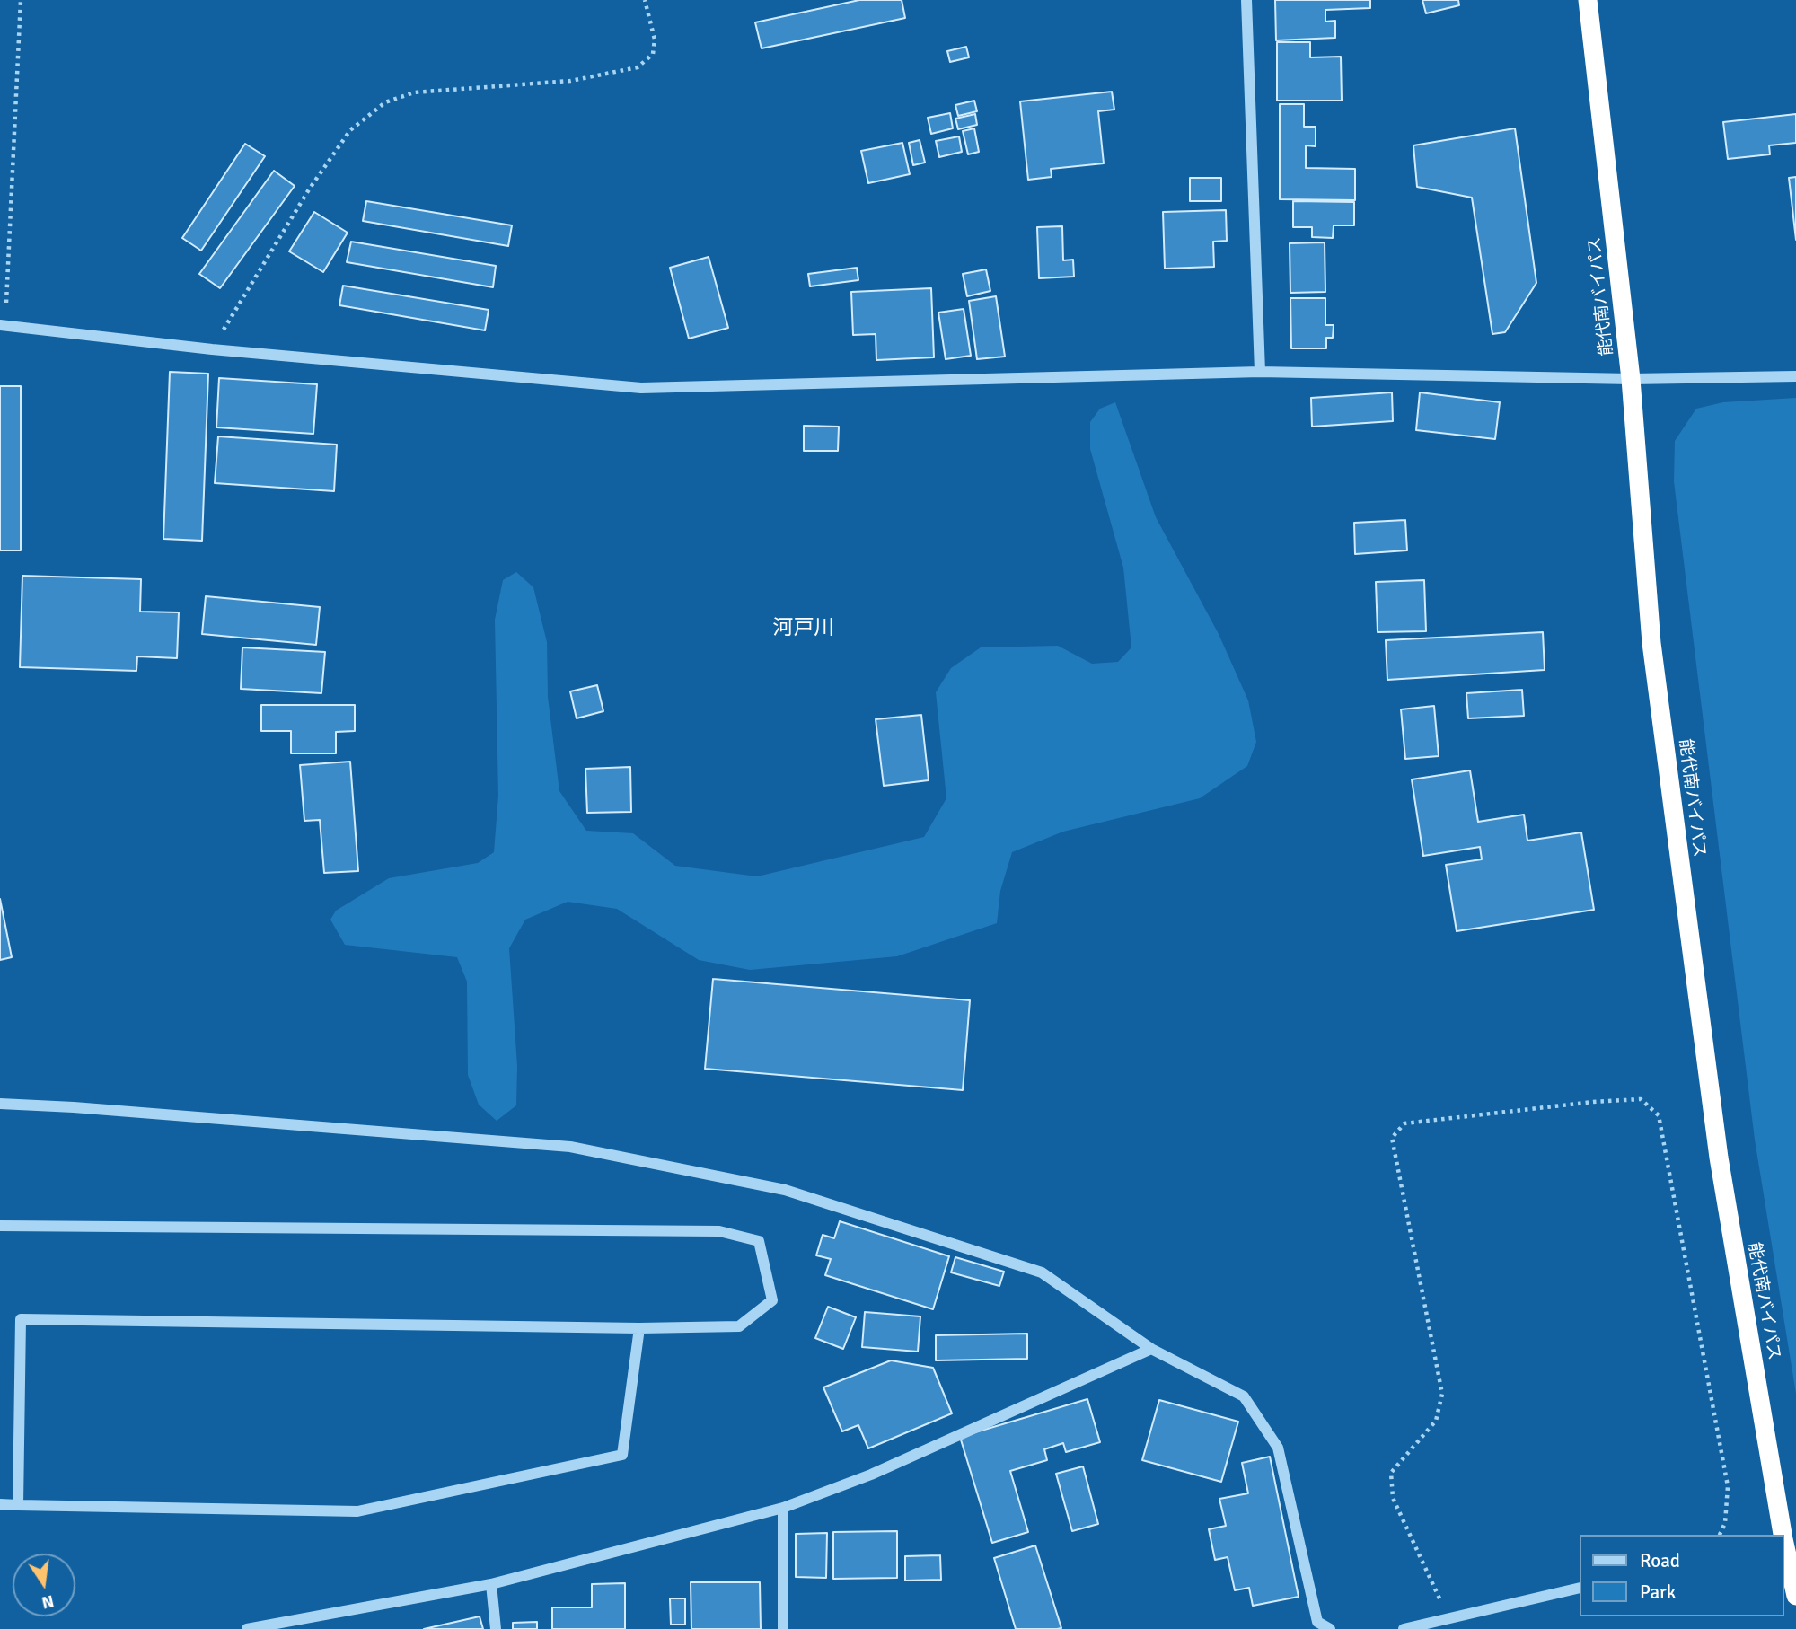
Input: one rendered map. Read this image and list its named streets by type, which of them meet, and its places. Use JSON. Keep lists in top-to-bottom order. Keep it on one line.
{"streets":{"highway":["能代南バイパス"]},"districts":["河戸川"],"legend":["Road","Park"],"north":"bottom"}
